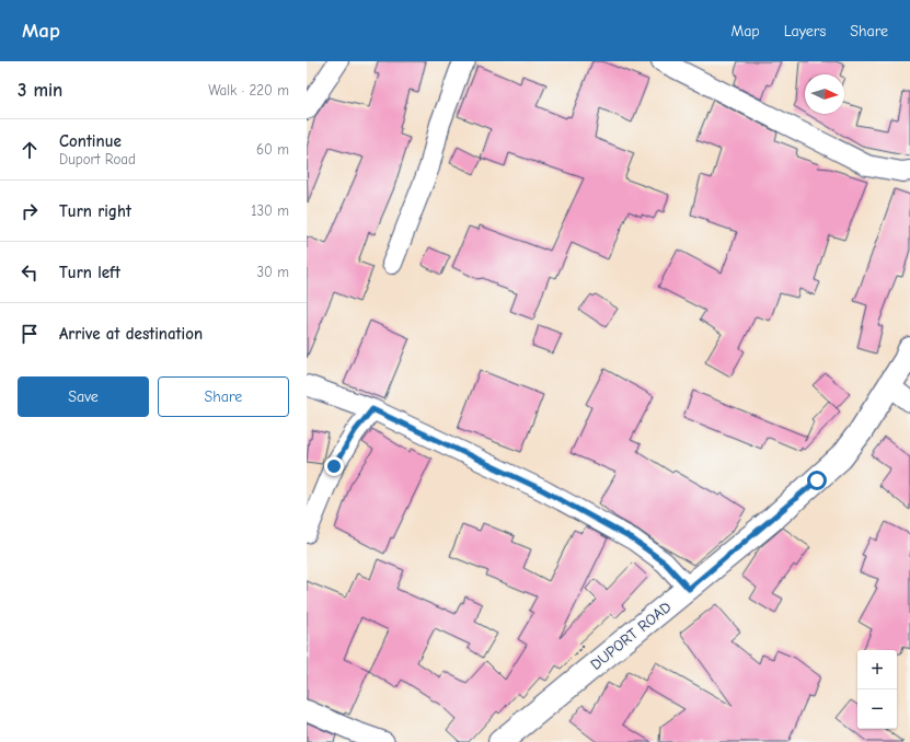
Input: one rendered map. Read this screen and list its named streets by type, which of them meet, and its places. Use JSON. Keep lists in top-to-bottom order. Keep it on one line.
{"streets":{"street":["DUPORT ROAD"]},"north":"right","page":{"header":"Map","nav":["Map","Layers","Share"],"heading":["3 min","Walk · 220 m"],"list":[["Continue","Duport Road","60 m"],["Turn right","130 m"],["Turn left","30 m"],"Arrive at destination"],"buttons":["Save","Share"],"map_buttons":["+","−"]}}
